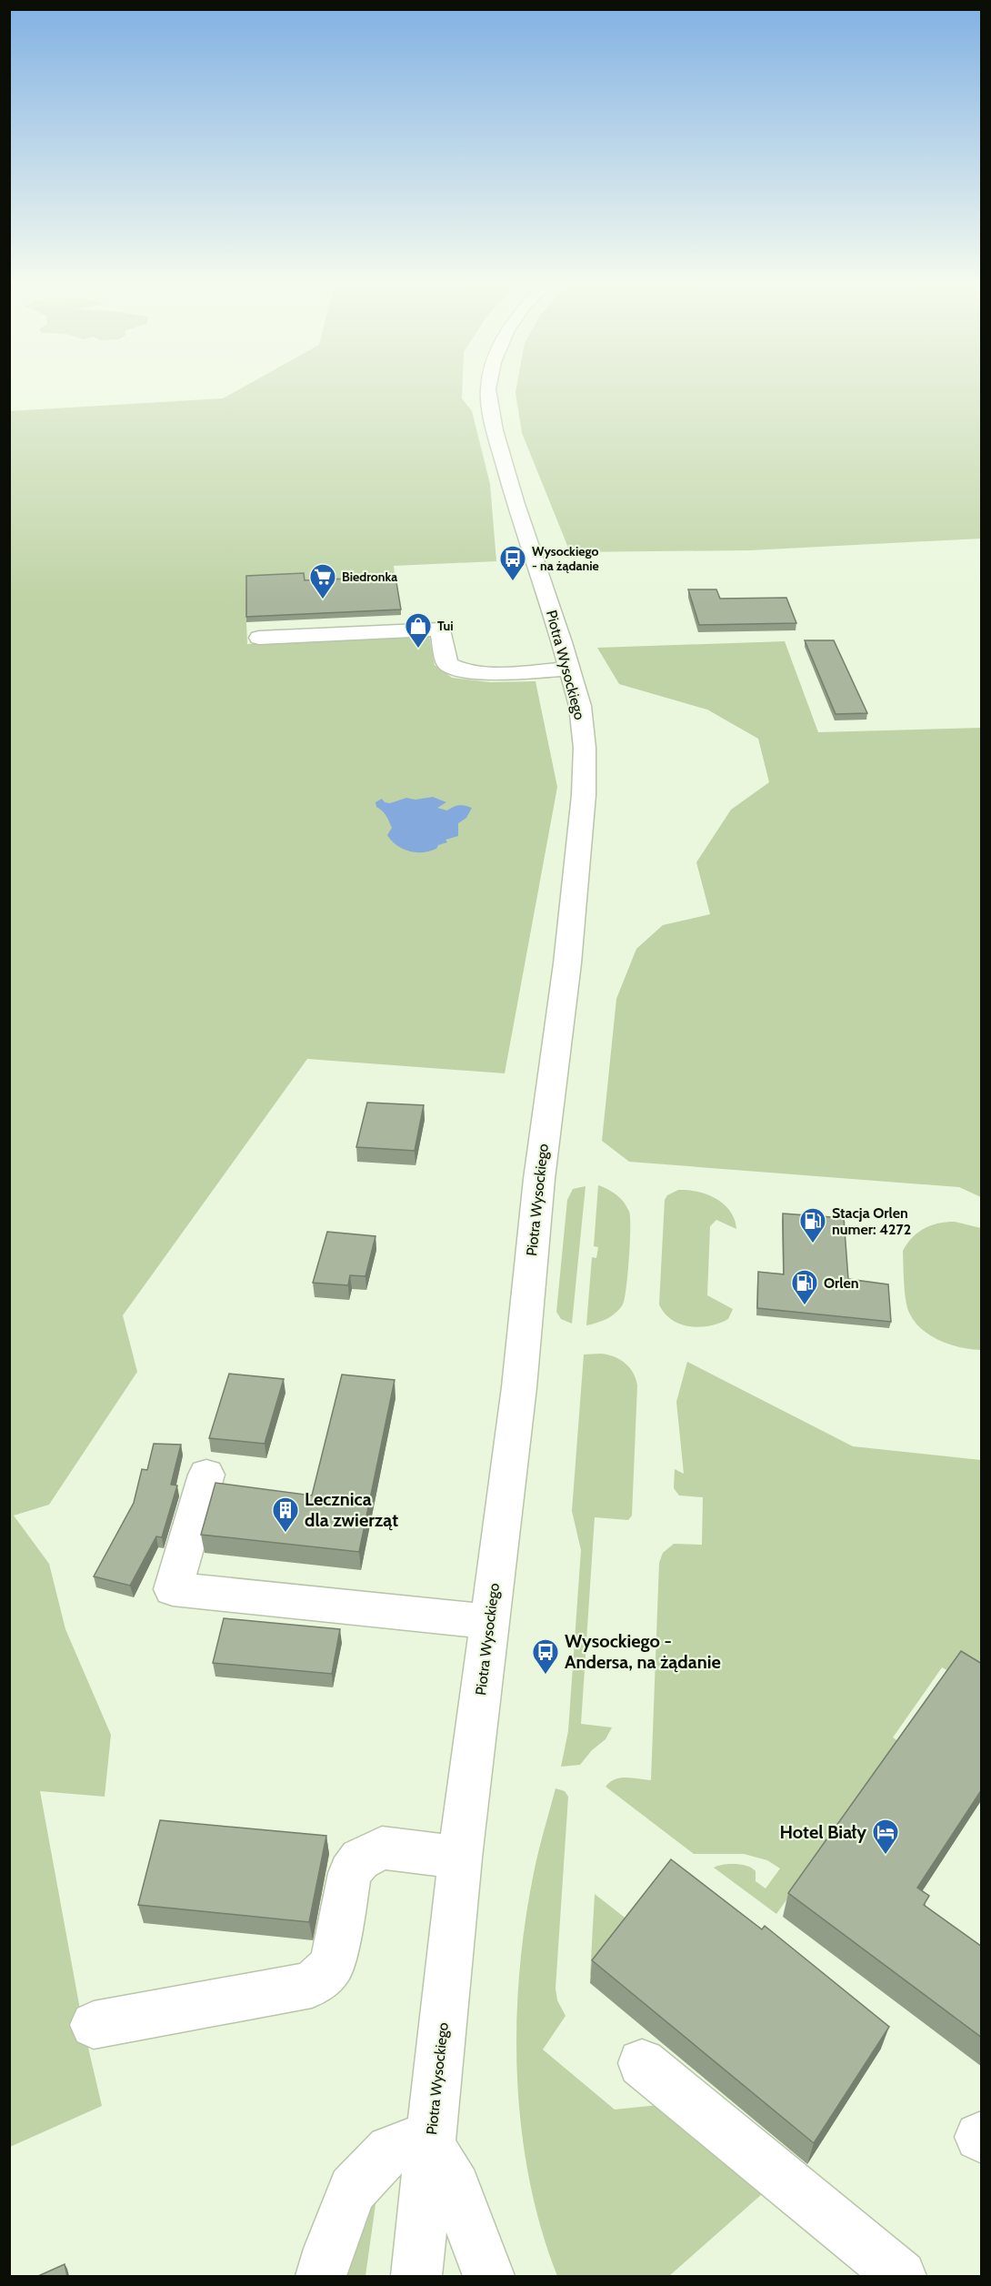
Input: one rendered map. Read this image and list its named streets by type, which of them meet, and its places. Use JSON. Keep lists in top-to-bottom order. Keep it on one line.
{"streets":{"street":["Piotra Wysockiego"]},"places":{"bus stop":["Wysockiego - na żądanie","Wysockiego - Andersa, na żądanie"],"supermarket":["Biedronka"],"shop":["Tui"],"fuel station":["Stacja Orlen numer: 4272","Orlen"],"building":["Lecznica dla zwierząt"],"hotel":["Hotel Biały"]}}
